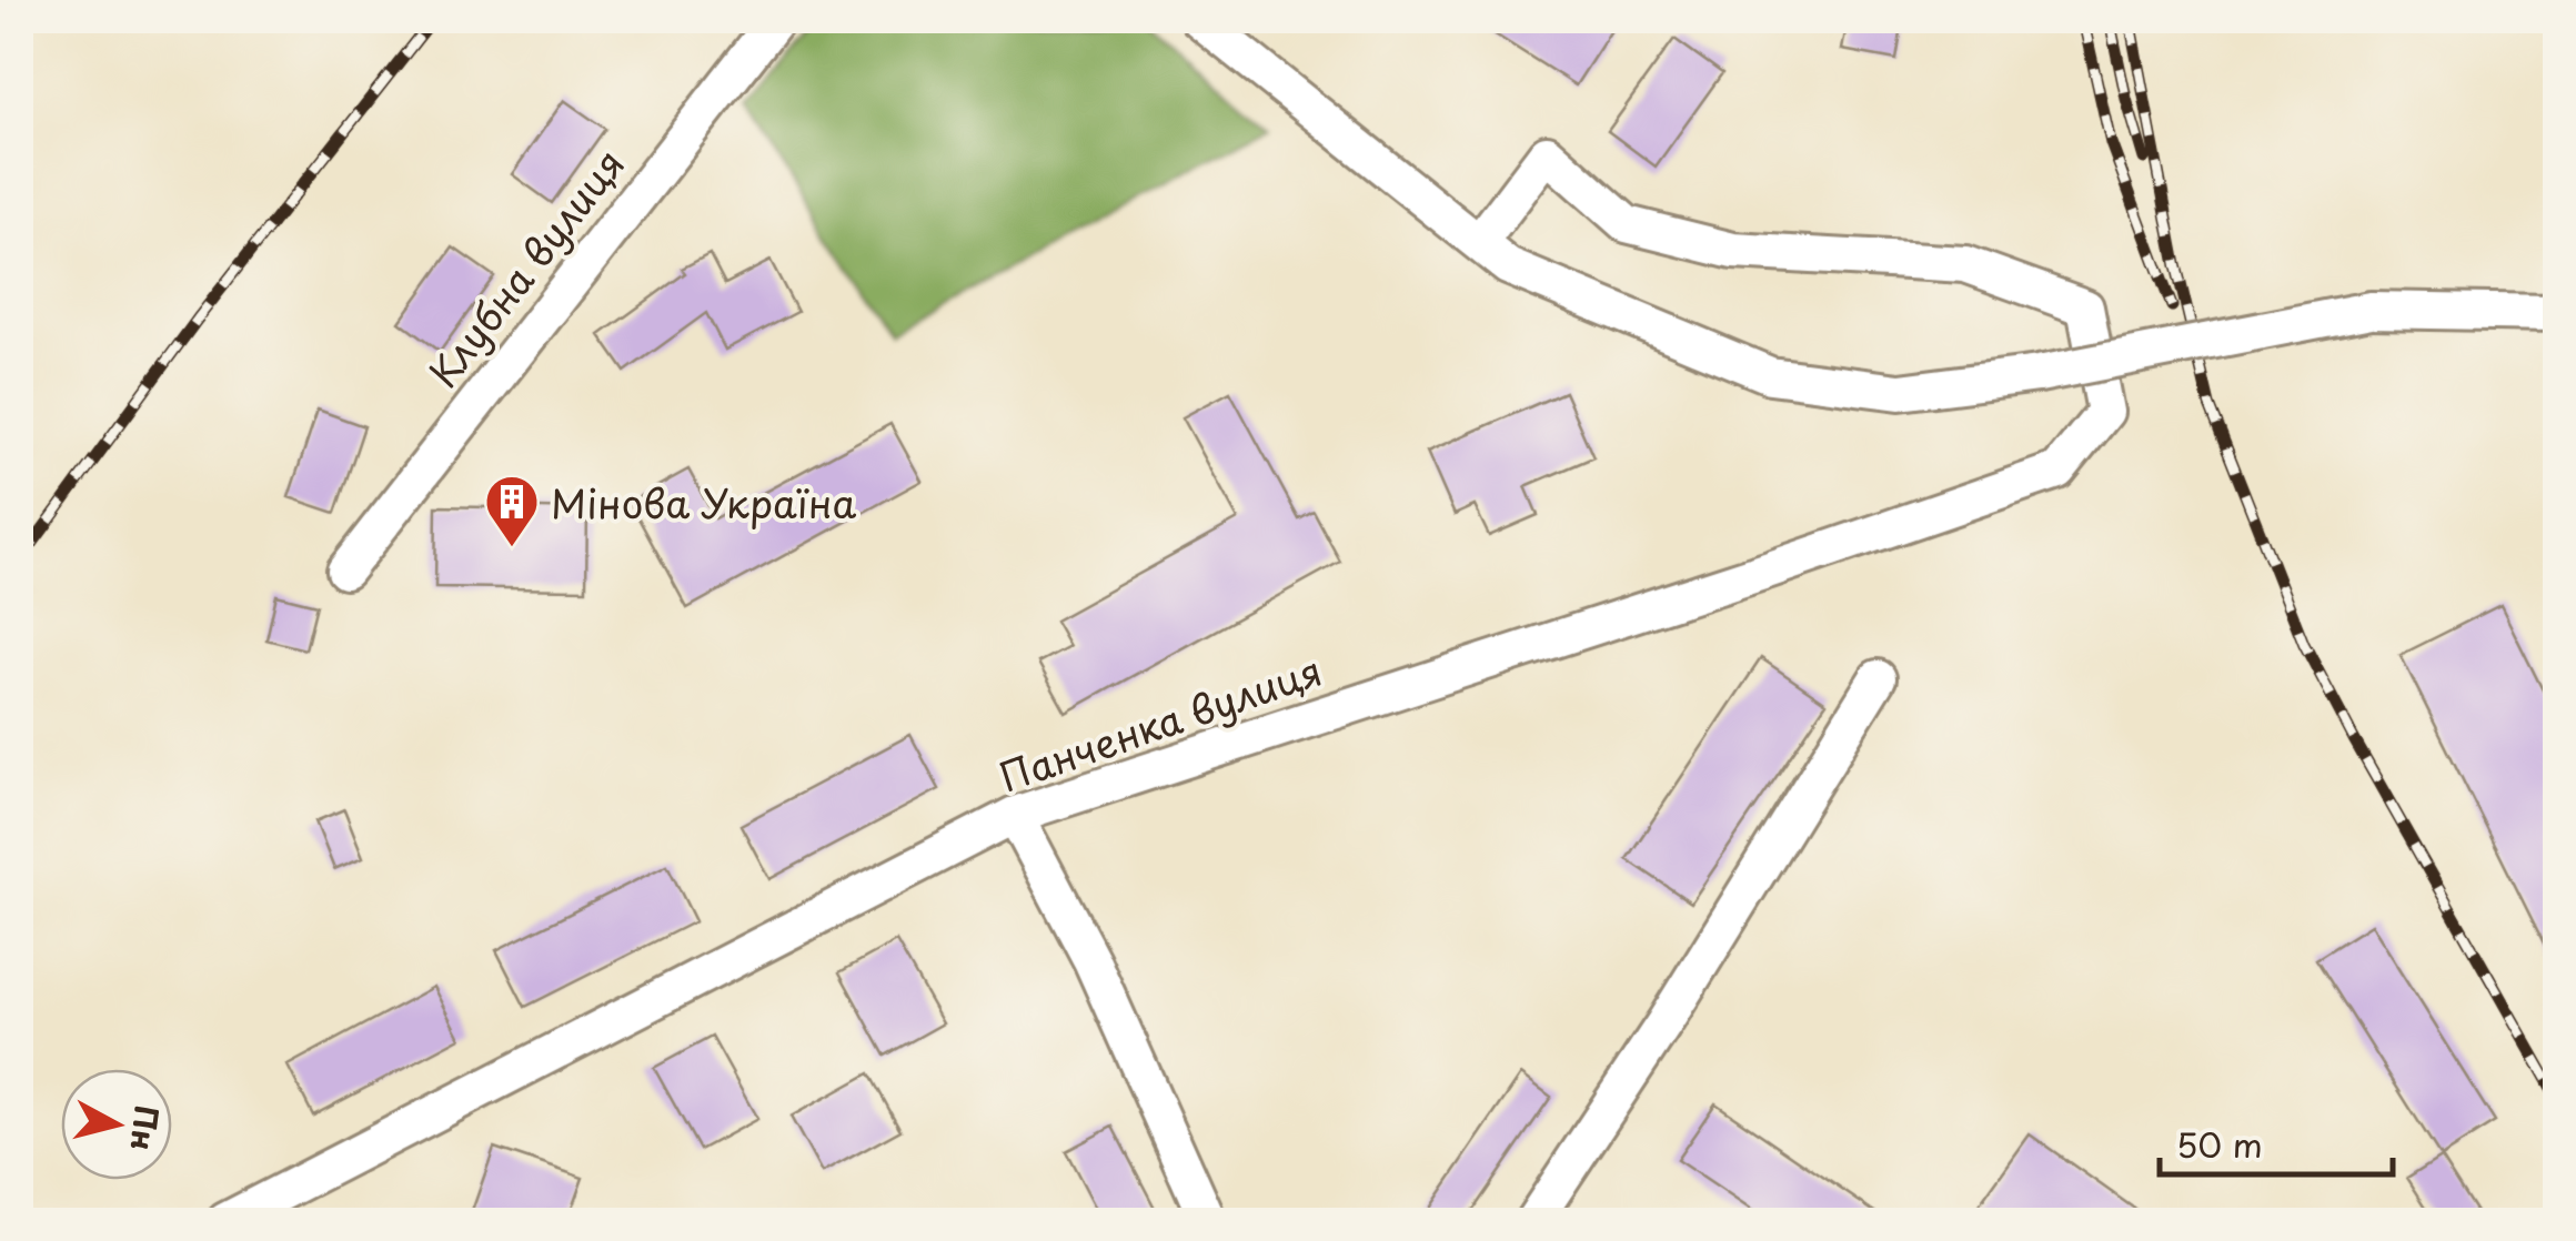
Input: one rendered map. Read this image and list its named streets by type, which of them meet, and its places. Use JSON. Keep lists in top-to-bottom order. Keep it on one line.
{"streets":{"street":["Клубна вулиця","Панченка вулиця"]},"places":{"building":["Мінова Україна"]},"scale_bar":"50 m","north":"right"}
